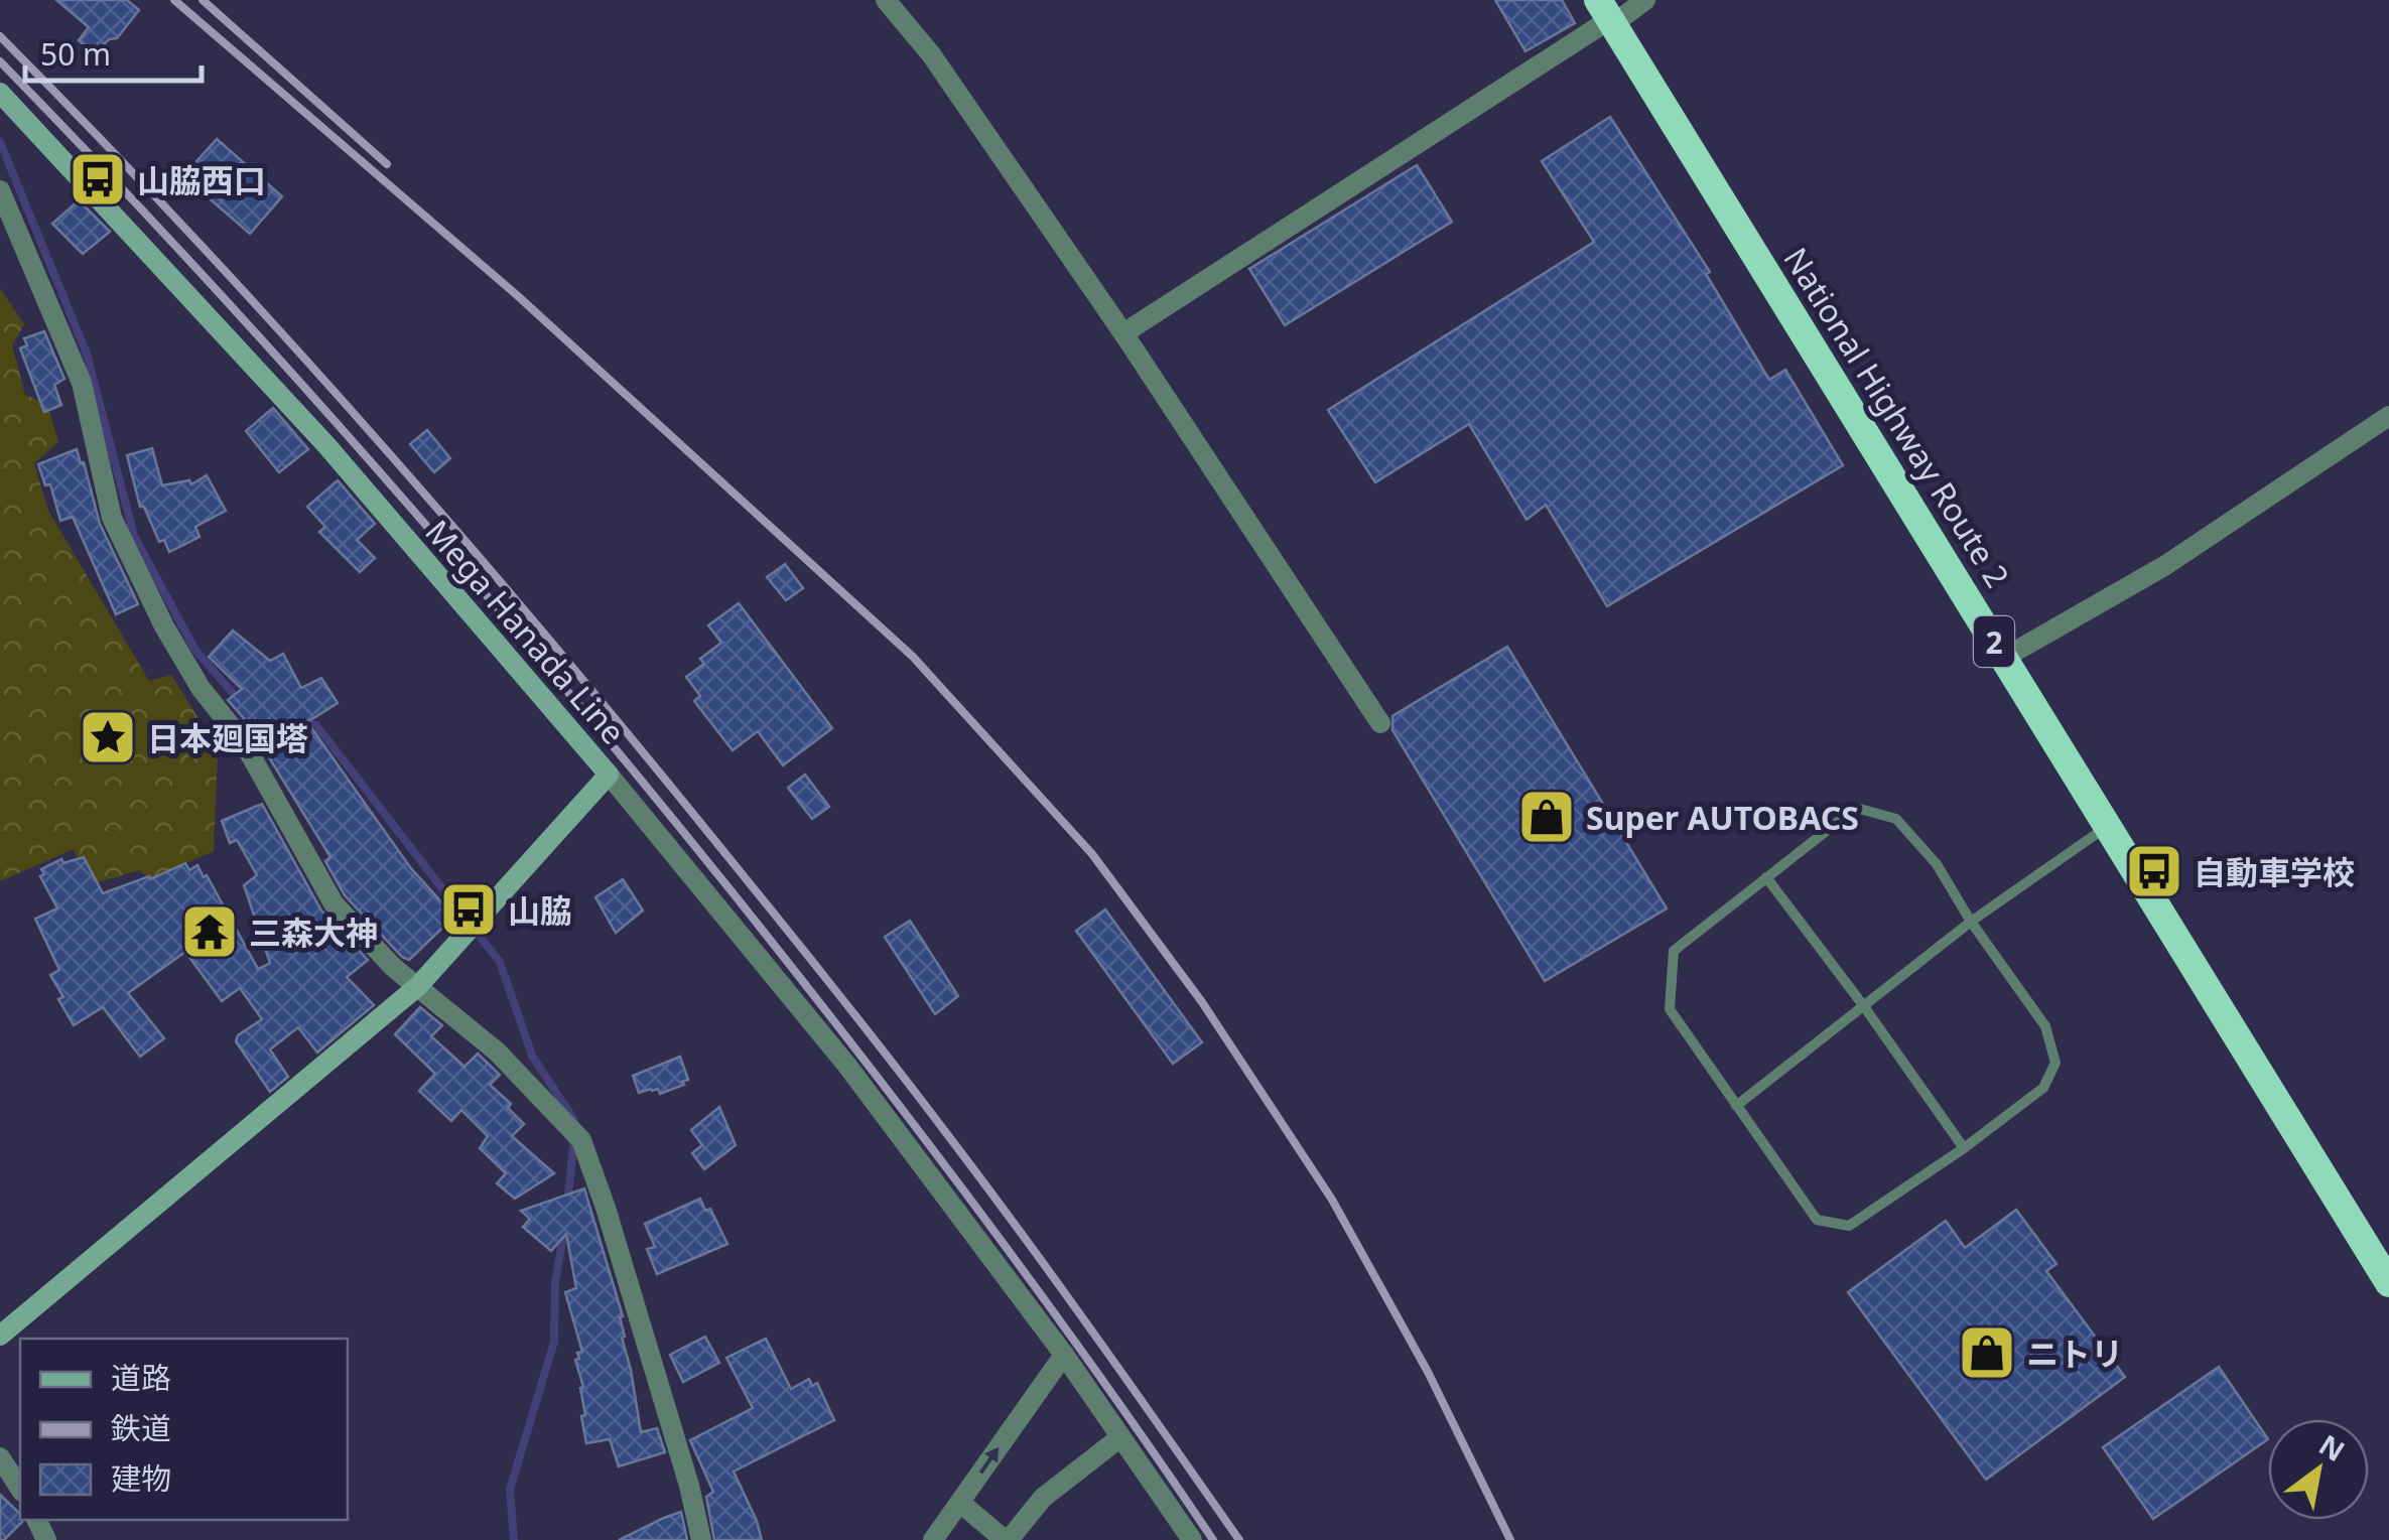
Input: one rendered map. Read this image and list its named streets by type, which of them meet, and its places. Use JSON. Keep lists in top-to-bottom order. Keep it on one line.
{"streets":{"highway":["National Highway Route 2","2"],"main road":["Mega Hanada Line"]},"places":{"bus stop":["山脇西口","自動車学校","山脇"],"place":["日本廻国塔"],"shop":["Super AUTOBACS","ニトリ"],"temple":["三森大神"]},"legend":["道路","鉄道","建物"],"scale_bar":"50 m","north":"top right"}
